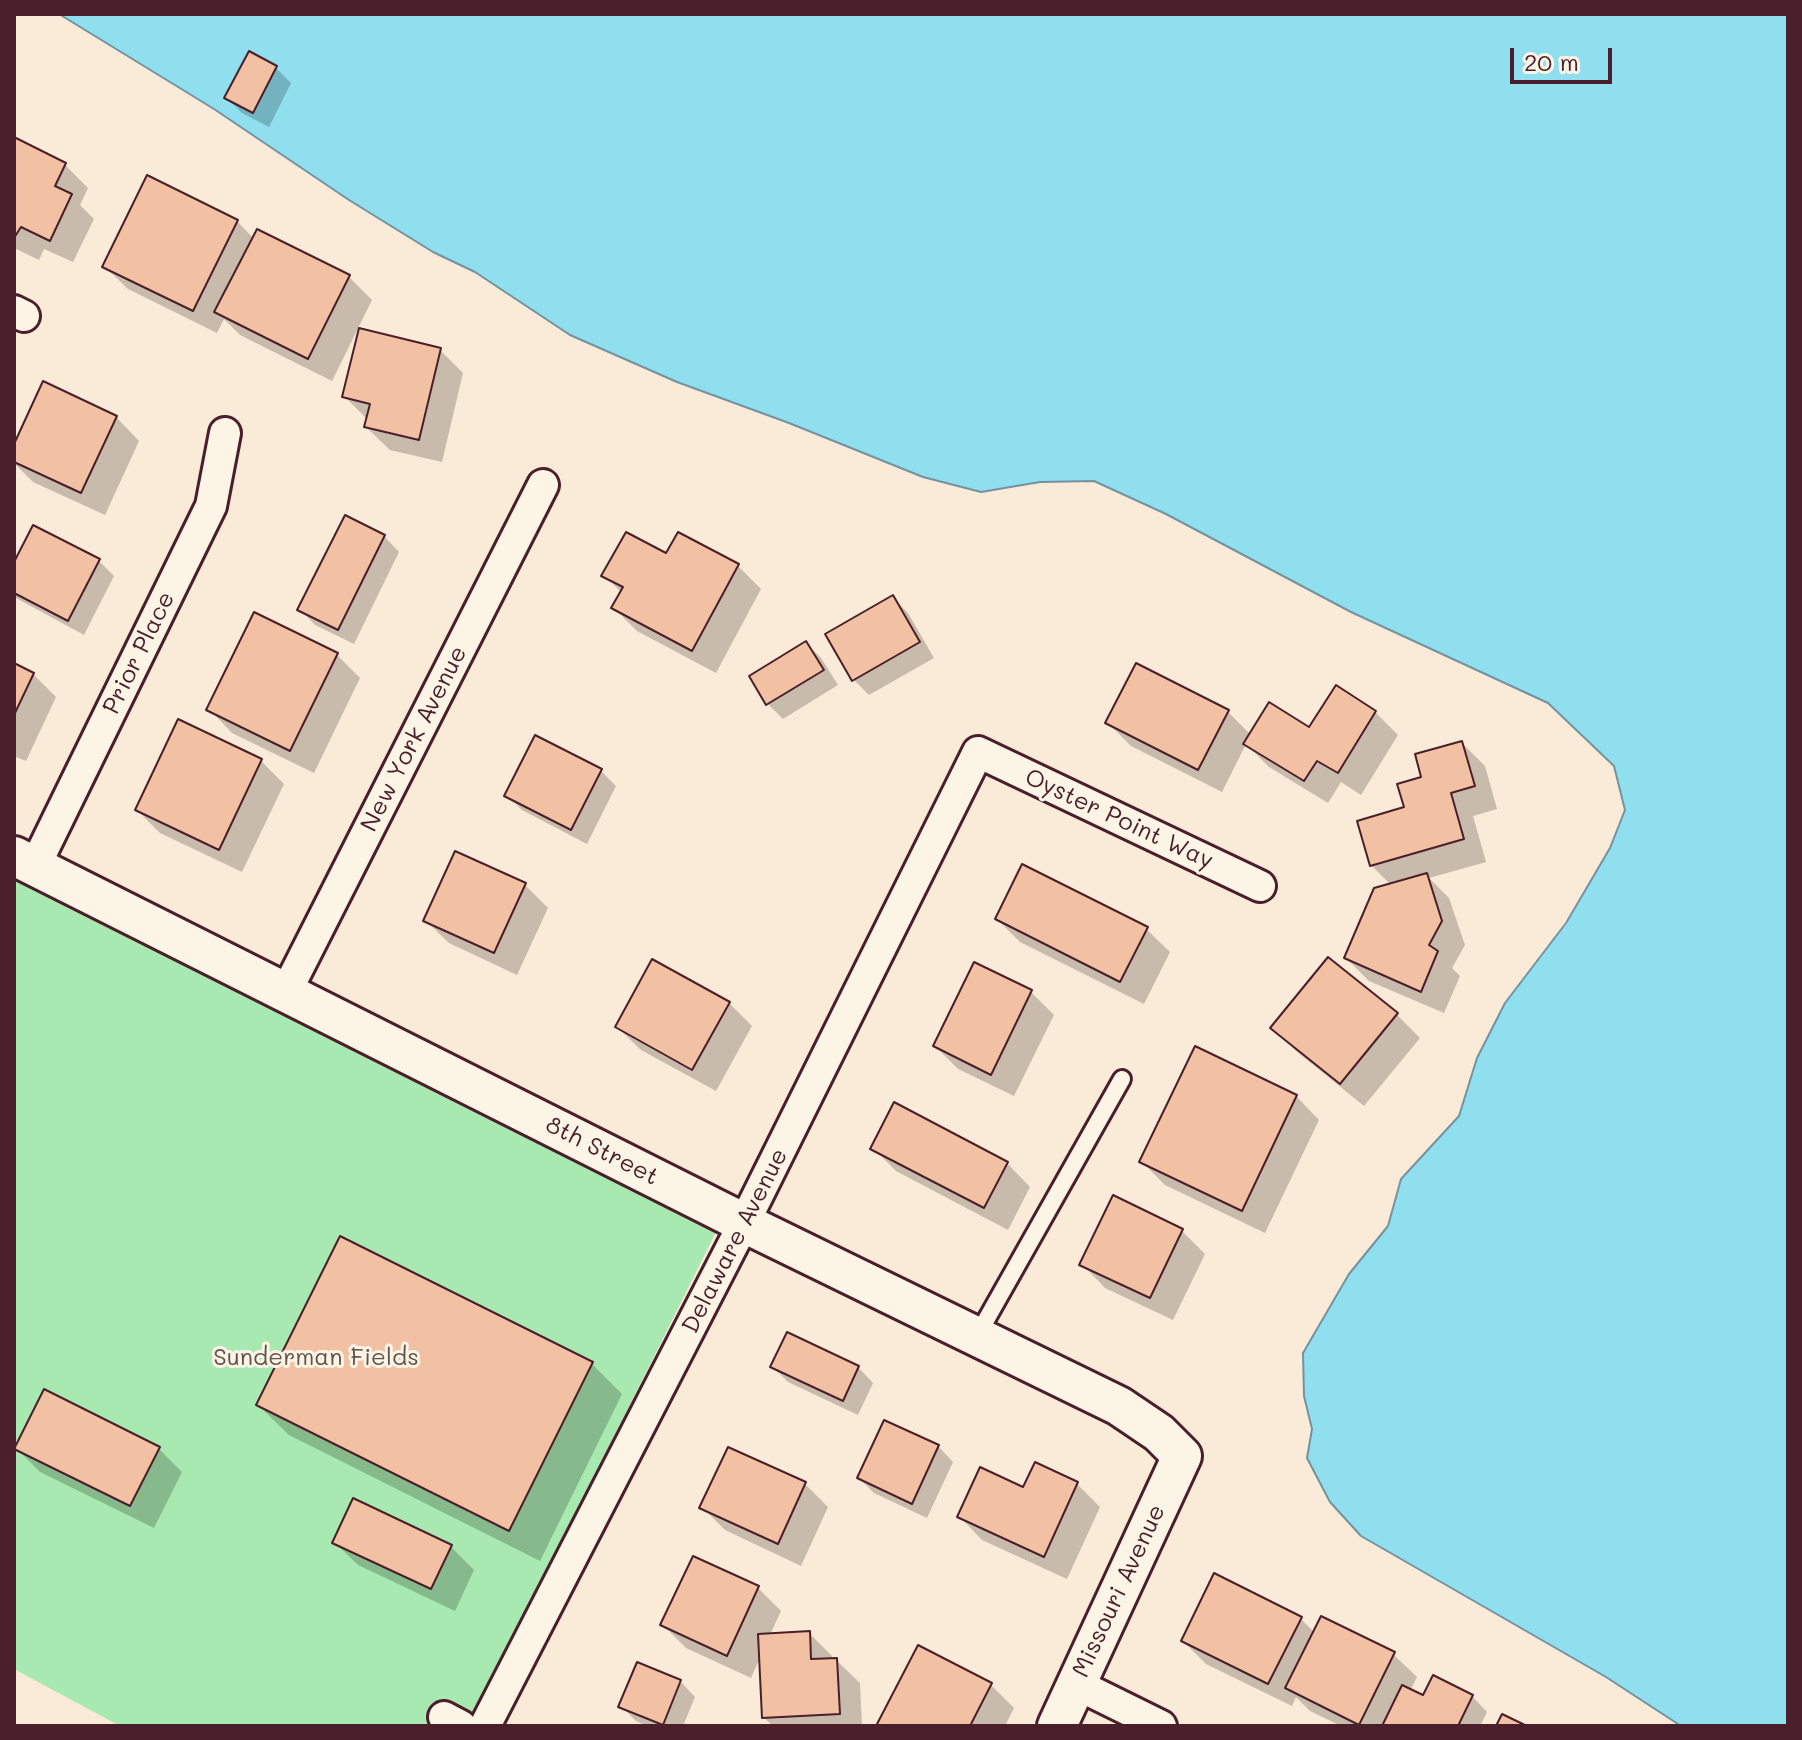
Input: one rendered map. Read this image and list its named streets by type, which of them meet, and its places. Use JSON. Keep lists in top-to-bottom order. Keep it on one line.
{"streets":{"street":["Prior Place","New York Avenue","Oyster Point Way","8th Street","Delaware Avenue","Missouri Avenue"]},"crossings":[["Prior Place","8th Street"],["New York Avenue","8th Street"],["Oyster Point Way","Delaware Avenue"],["8th Street","Delaware Avenue"],["8th Street","Missouri Avenue"]],"parks":["Sunderman Fields"],"scale_bar":"20 m"}
